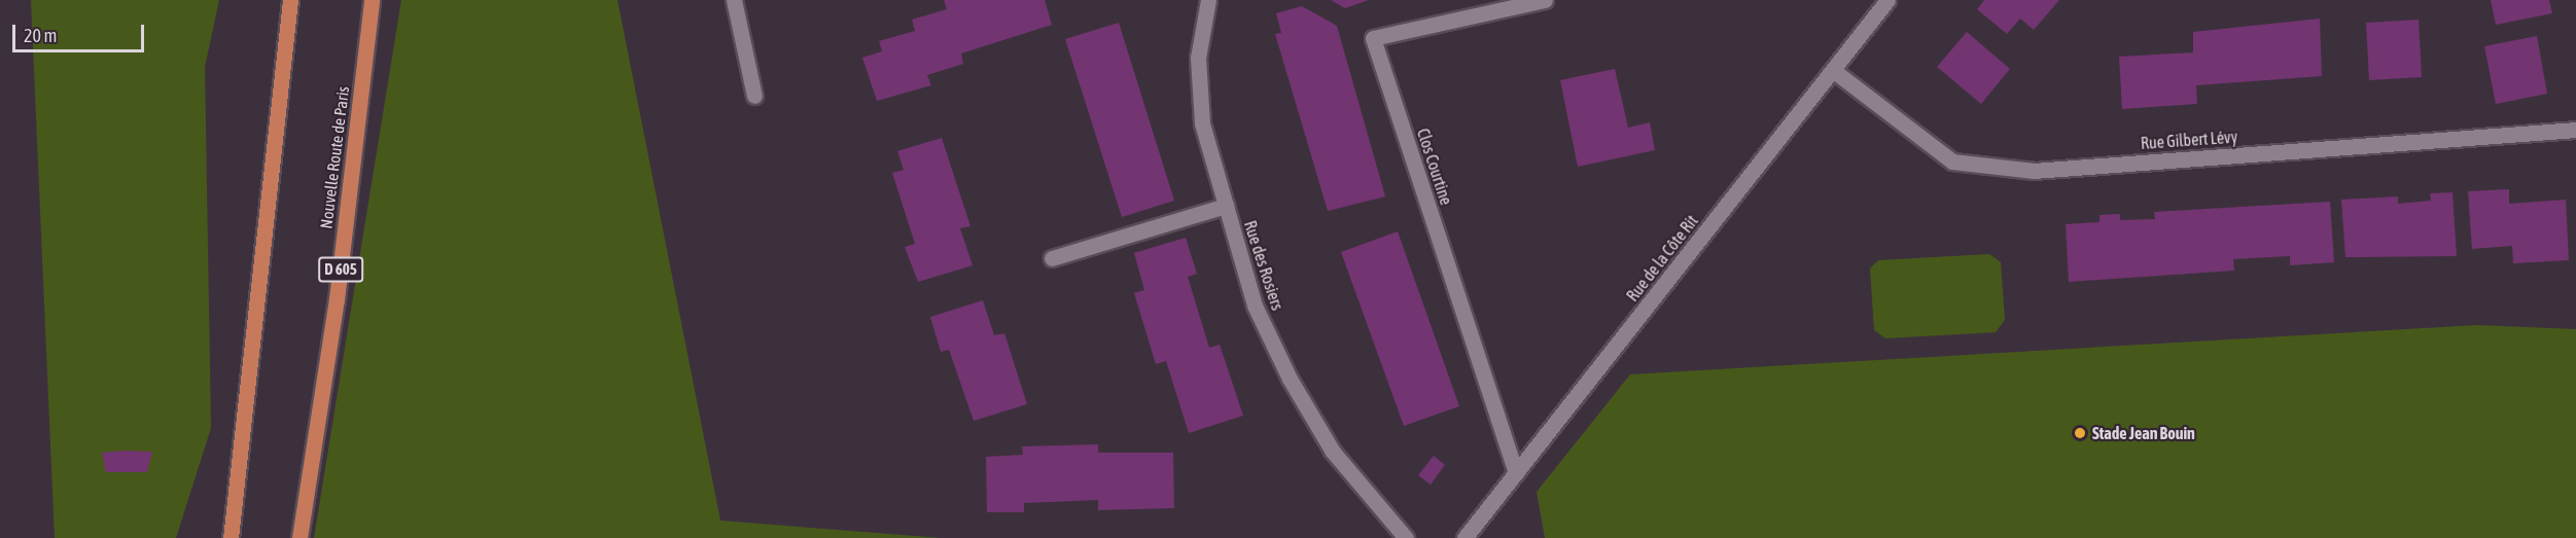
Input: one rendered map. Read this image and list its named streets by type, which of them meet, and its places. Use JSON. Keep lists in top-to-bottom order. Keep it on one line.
{"streets":{"main road":["Nouvelle Route de Paris","D 605"],"street":["Rue Gilbert Lévy","Clos Courtine","Rue de la Côte Rit","Rue des Rosiers"]},"crossings":[["Rue Gilbert Lévy","Rue de la Côte Rit"],["Clos Courtine","Rue de la Côte Rit"]],"places":["Stade Jean Bouin"],"scale_bar":"20 m"}
